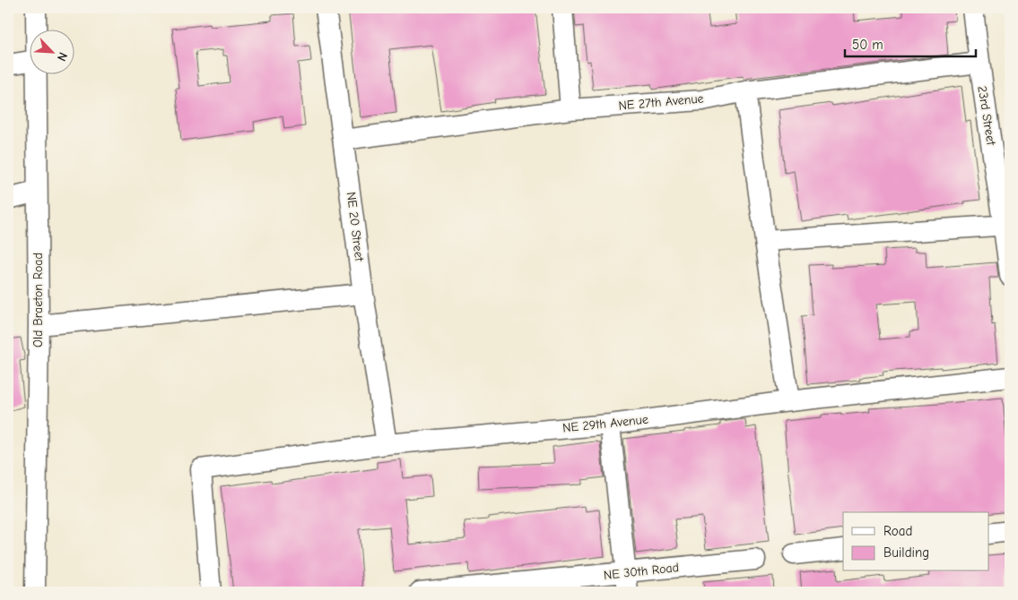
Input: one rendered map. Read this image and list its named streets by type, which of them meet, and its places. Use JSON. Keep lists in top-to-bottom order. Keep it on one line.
{"streets":{"street":["NE 27th Avenue","23rd Street","NE 20 Street","Old Braeton Road","NE 29th Avenue","NE 30th Road"]},"crossings":[["NE 27th Avenue","23rd Street"],["NE 27th Avenue","NE 20 Street"],["NE 20 Street","NE 29th Avenue"]],"legend":["Road","Building"],"scale_bar":"50 m","north":"bottom right"}
